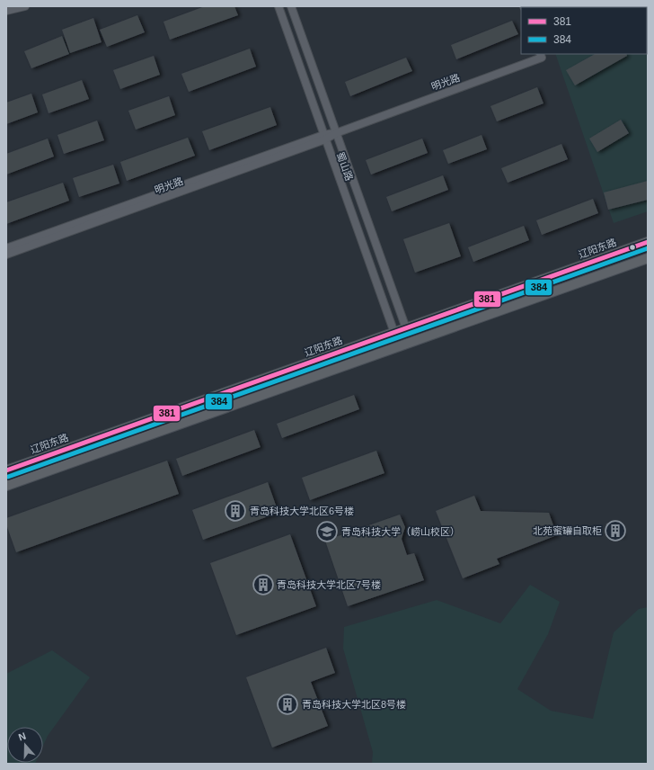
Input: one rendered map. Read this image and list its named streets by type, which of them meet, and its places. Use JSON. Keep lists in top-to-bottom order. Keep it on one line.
{"streets":{"main road":["辽阳东路"],"street":["明光路","蜀山路"]},"crossings":[["明光路","蜀山路"],["蜀山路","辽阳东路"]],"places":{"building":["青岛科技大学北区6号楼","北苑蜜罐自取柜","青岛科技大学北区7号楼","青岛科技大学北区8号楼"],"school or university":["青岛科技大学（崂山校区）"]},"lines":["transit line 381","transit line 384"],"legend":["381","384"],"north":"top"}
